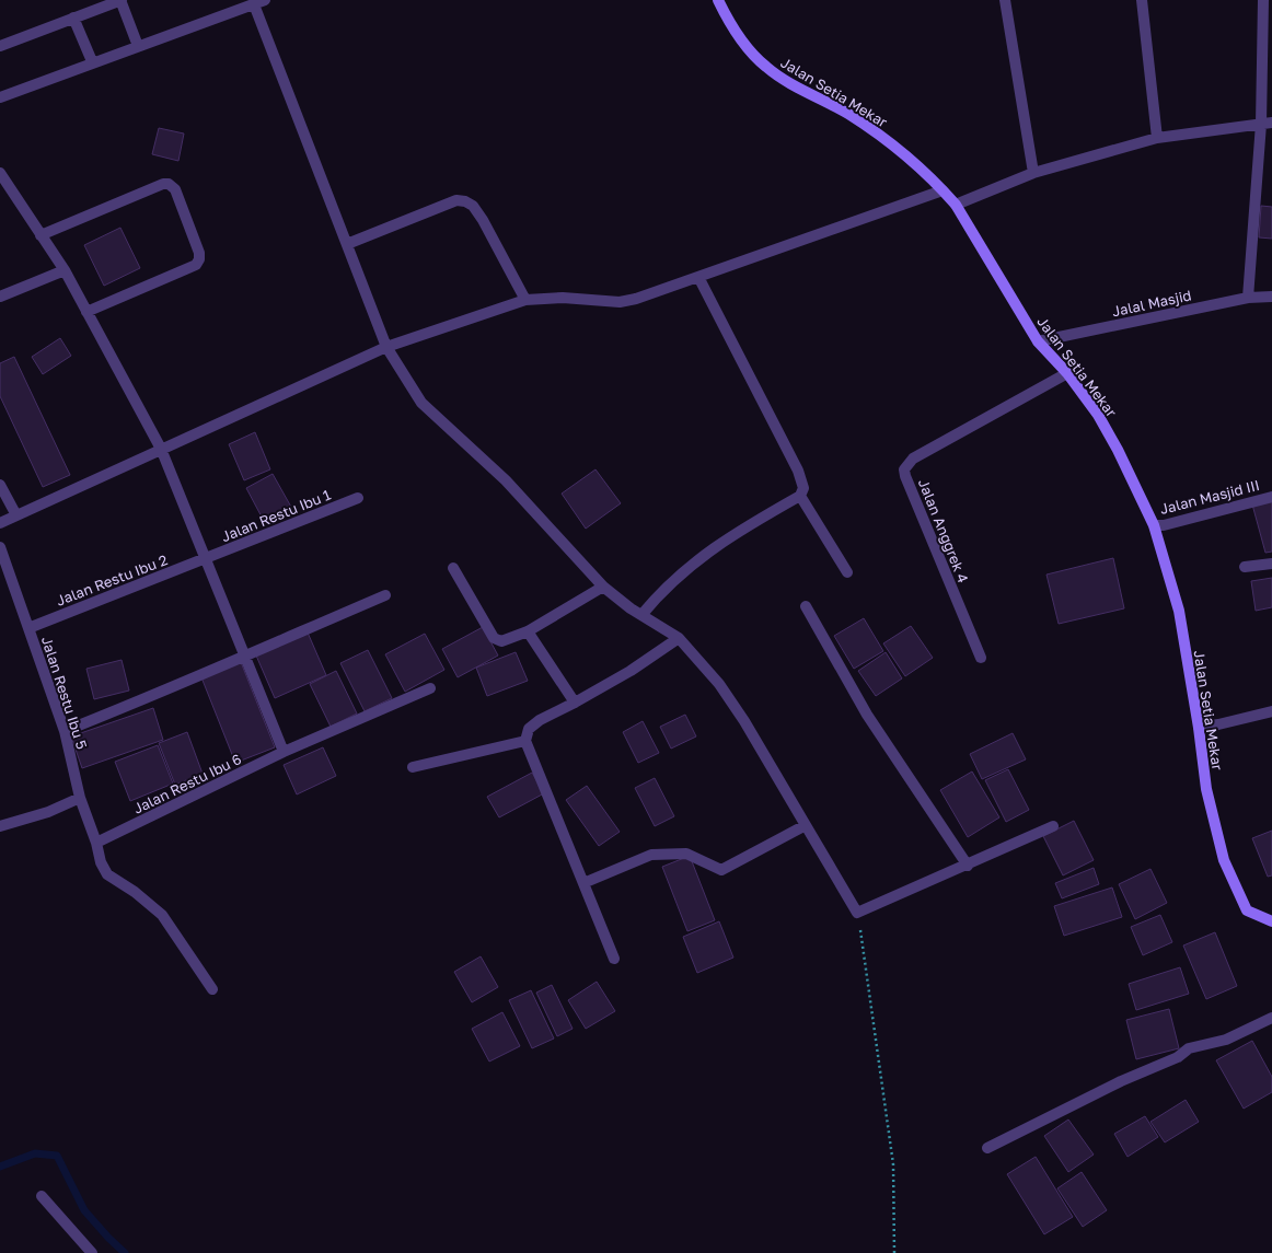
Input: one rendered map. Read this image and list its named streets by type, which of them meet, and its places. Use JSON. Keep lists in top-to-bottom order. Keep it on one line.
{"streets":{"street":["Jalan Setia Mekar","Jalal Masjid","Jalan Masjid III","Jalan Restu Ibu 1","Jalan Anggrek 4","Jalan Restu Ibu 2","Jalan Restu Ibu 5","Jalan Restu Ibu 6"]},"crossings":[["Jalan Setia Mekar","Jalal Masjid"],["Jalan Setia Mekar","Jalan Masjid III"],["Jalan Setia Mekar","Jalan Anggrek 4"],["Jalan Restu Ibu 1","Jalan Restu Ibu 2"],["Jalan Restu Ibu 2","Jalan Restu Ibu 5"],["Jalan Restu Ibu 5","Jalan Restu Ibu 6"]]}
